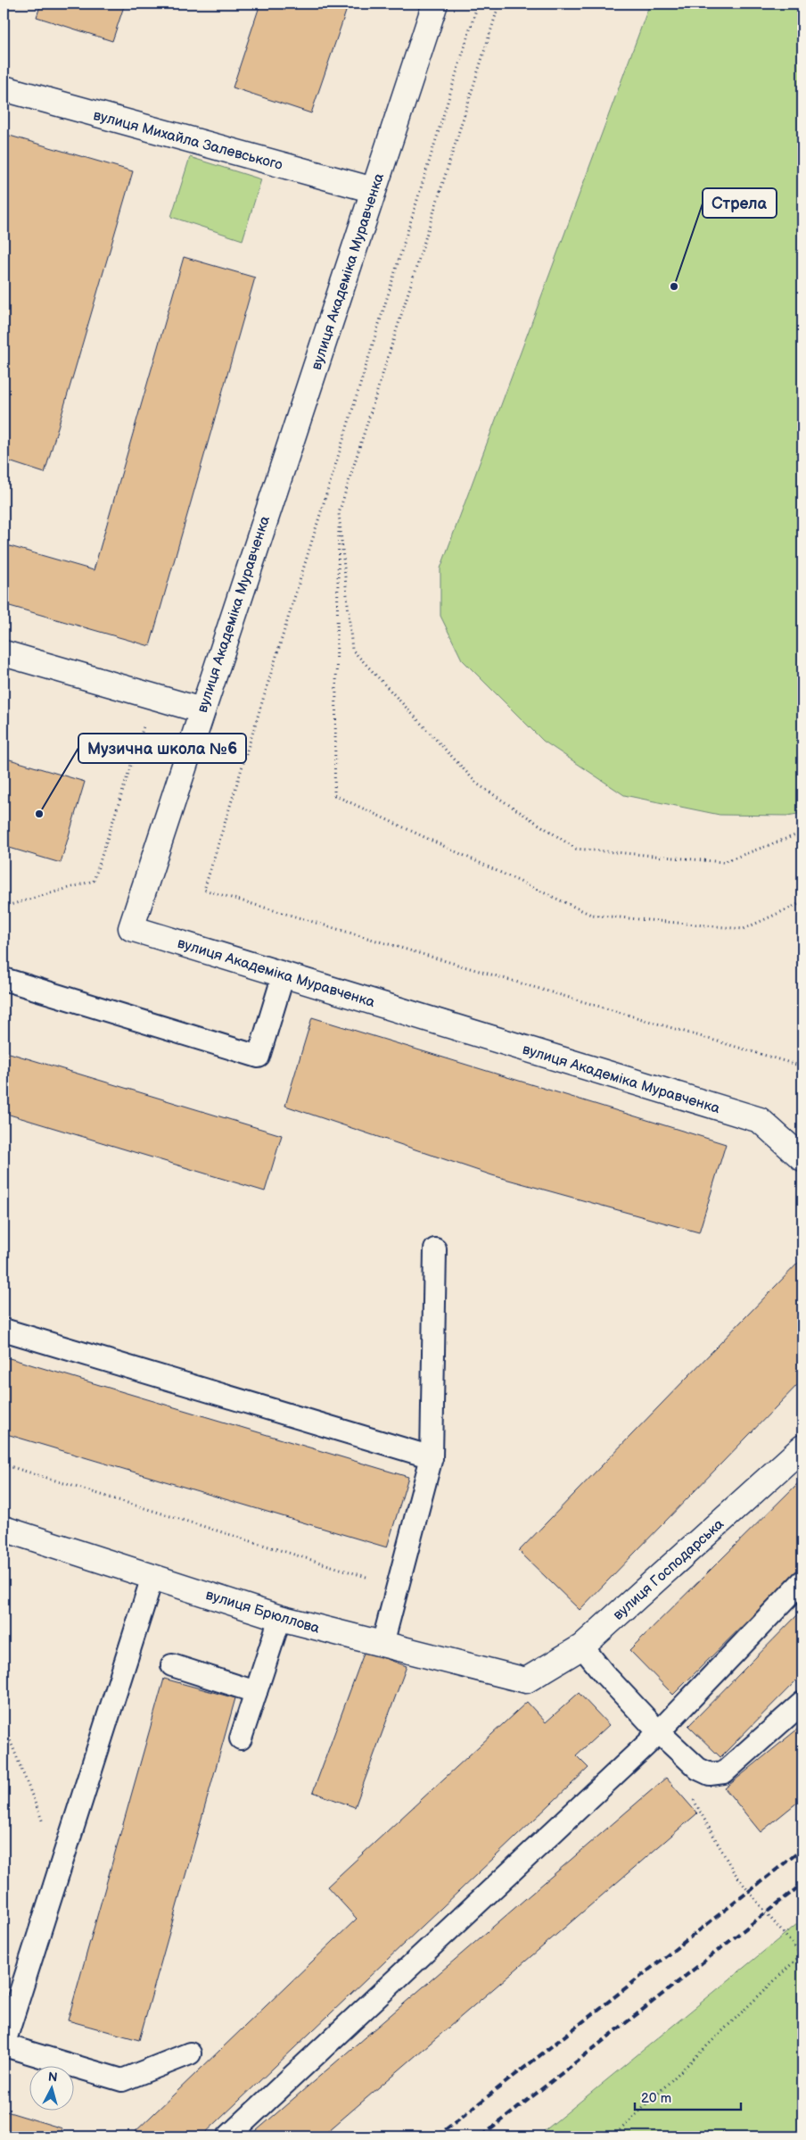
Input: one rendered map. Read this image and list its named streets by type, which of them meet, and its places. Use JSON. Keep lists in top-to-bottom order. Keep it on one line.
{"streets":{"street":["вулиця Михайла Залевського","вулиця Академіка Муравченка","вулиця Господарська","вулиця Брюллова"]},"crossings":[["вулиця Михайла Залевського","вулиця Академіка Муравченка"],["вулиця Господарська","вулиця Брюллова"]],"places":["Стрела","Музична школа №6"],"scale_bar":"20 m","north":"top"}
